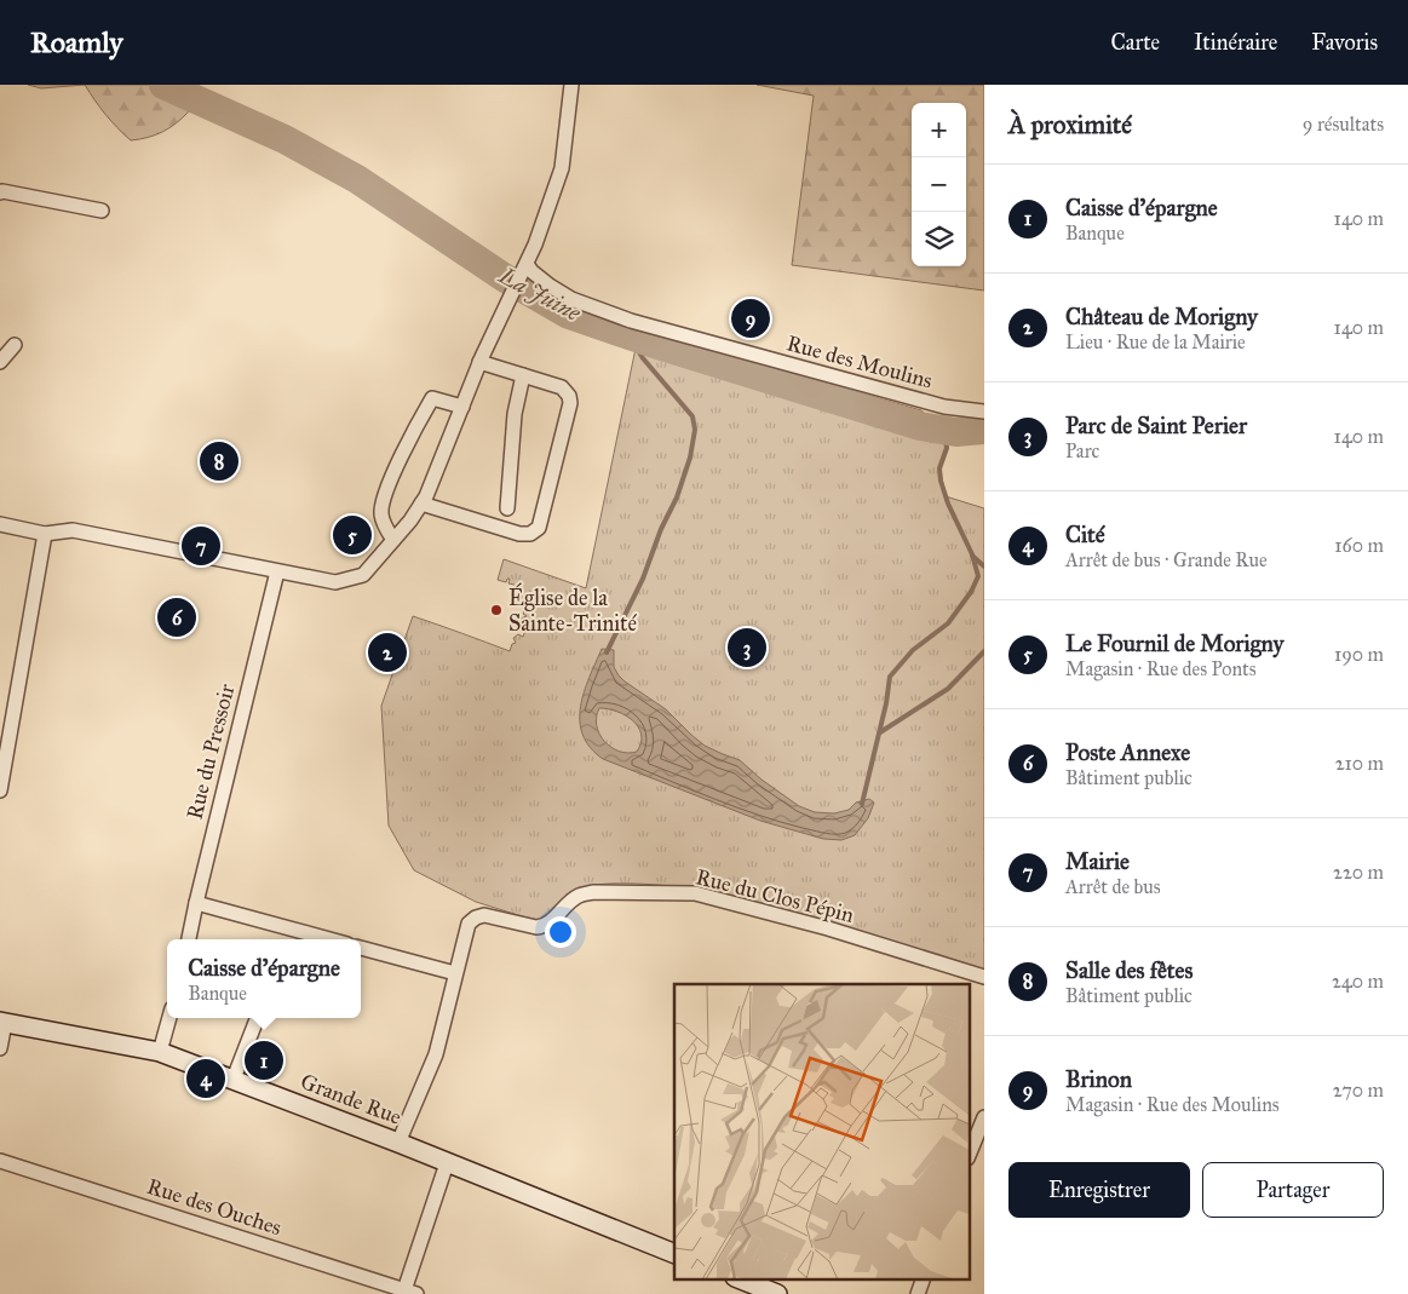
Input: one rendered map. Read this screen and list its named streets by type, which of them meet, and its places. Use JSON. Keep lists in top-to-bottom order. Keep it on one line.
{"streets":{"main road":["Grande Rue"],"street":["Rue des Moulins","Rue du Pressoir","Rue du Clos Pépin","Rue des Ouches"]},"crossings":[["Rue du Clos Pépin","Grande Rue"]],"water":["La Juine"],"places":["Église de la Sainte-Trinité"],"page":{"header":"Roamly","nav":["Carte","Itinéraire","Favoris"],"heading":["À proximité","9 résultats"],"map_buttons":["+","−"],"list":[{"mark":"1","name":"Caisse d'épargne","note":"Banque","value":"140 m"},{"mark":"2","name":"Château de Morigny","note":"Lieu · Rue de la Mairie","value":"140 m"},{"mark":"3","name":"Parc de Saint Perier","note":"Parc","value":"140 m"},{"mark":"4","name":"Cité","note":"Arrêt de bus · Grande Rue","value":"160 m"},{"mark":"5","name":"Le Fournil de Morigny","note":"Magasin · Rue des Ponts","value":"190 m"},{"mark":"6","name":"Poste Annexe","note":"Bâtiment public","value":"210 m"},{"mark":"7","name":"Mairie","note":"Arrêt de bus","value":"220 m"},{"mark":"8","name":"Salle des fêtes","note":"Bâtiment public","value":"240 m"},{"mark":"9","name":"Brinon","note":"Magasin · Rue des Moulins","value":"270 m"}],"pins":["9","8","5","7","6","3","2","1","4"],"popup":["Caisse d'épargne","Banque"],"buttons":["Enregistrer","Partager"]}}
